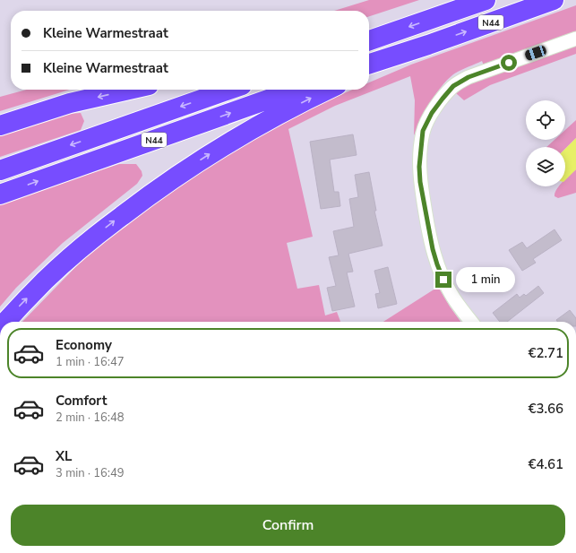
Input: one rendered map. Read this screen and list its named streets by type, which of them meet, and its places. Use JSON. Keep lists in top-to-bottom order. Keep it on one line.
{"streets":{"highway":["N44"]},"page":{"banner":["Kleine Warmestraat","Kleine Warmestraat"],"bubble":"1 min","list":[{"name":"Economy","note":"1 min · 16:47","value":"€2.71"},{"name":"Comfort","note":"2 min · 16:48","value":"€3.66"},{"name":"XL","note":"3 min · 16:49","value":"€4.61"}],"buttons":"Confirm"}}
